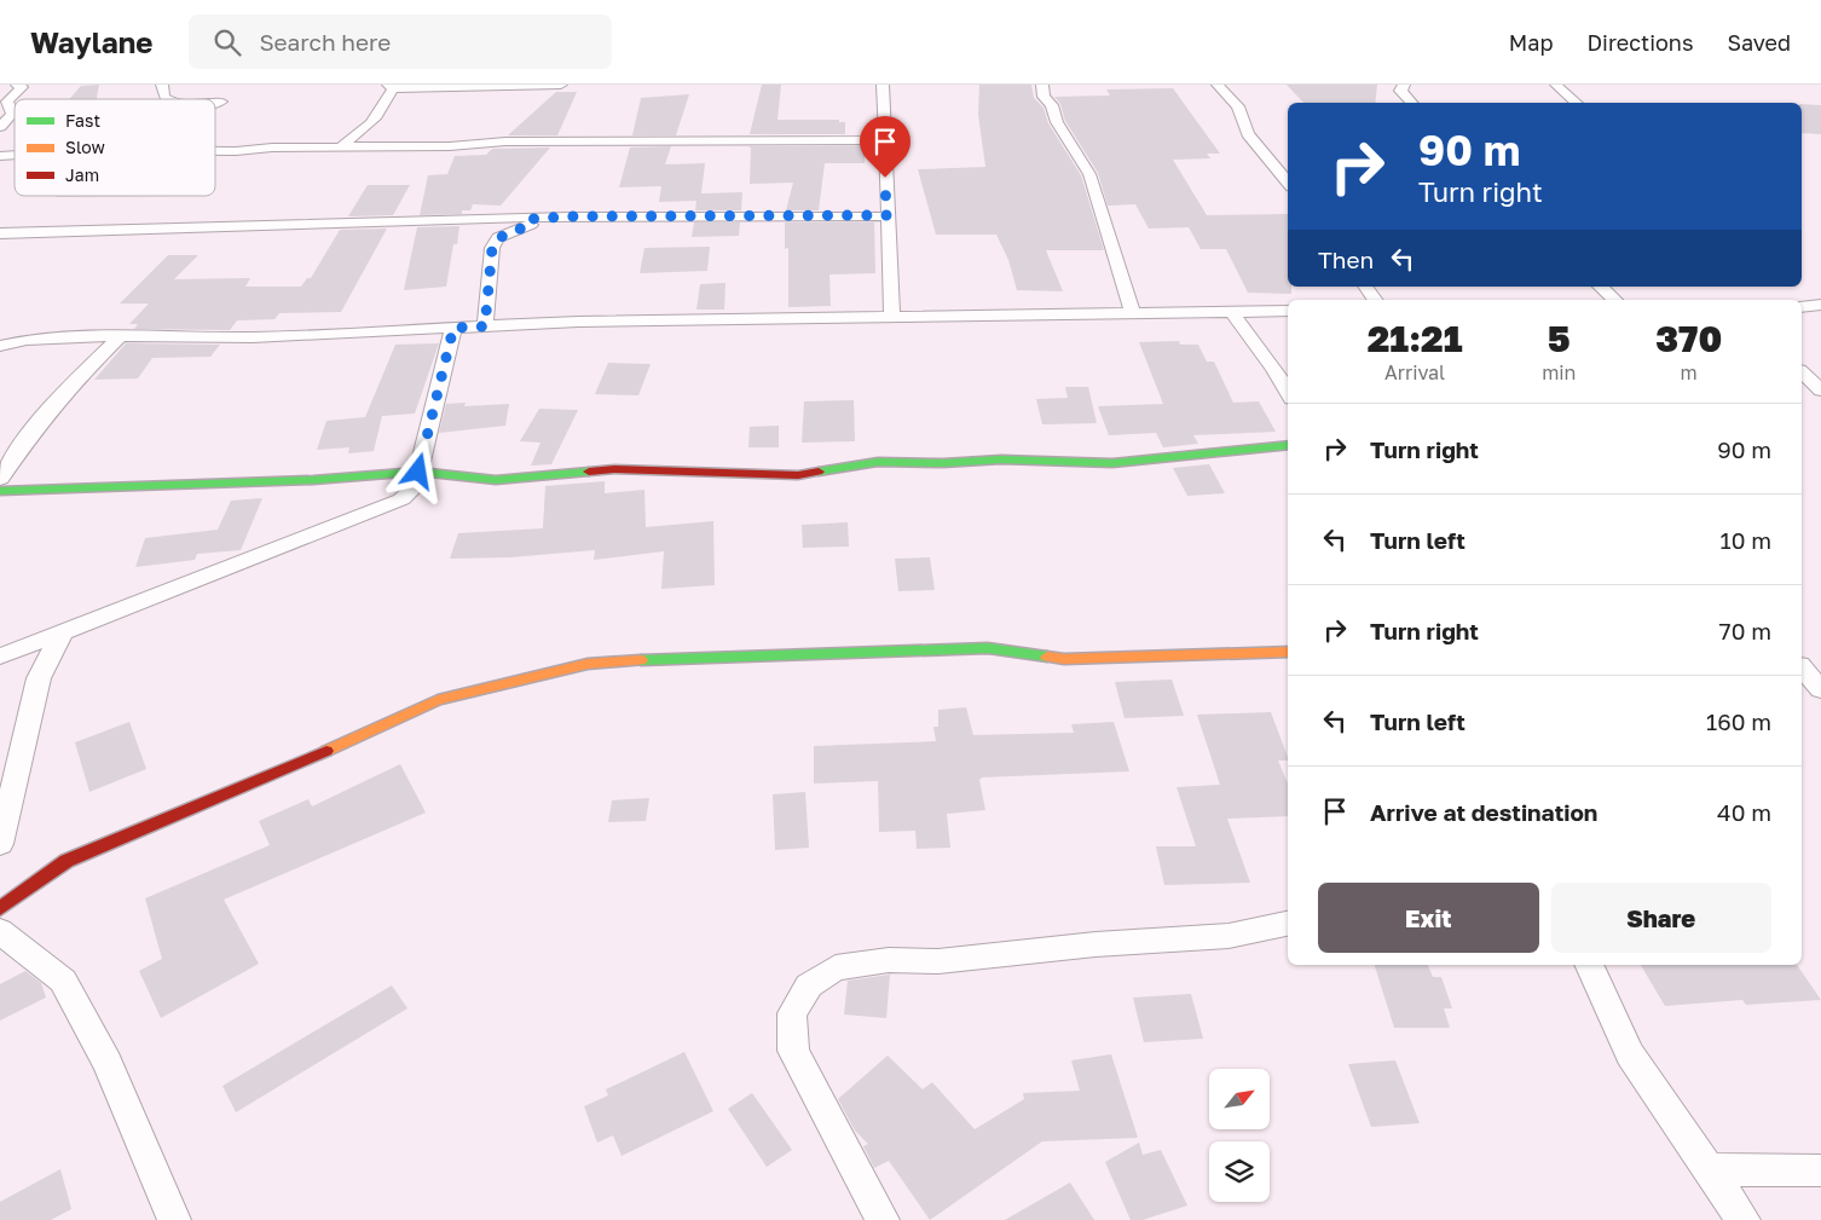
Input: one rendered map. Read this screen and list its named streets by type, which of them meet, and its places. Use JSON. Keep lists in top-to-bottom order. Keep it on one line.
{"legend":["Fast","Slow","Jam"],"north":"top right","page":{"header":"Waylane","search":"Search here","nav":["Map","Directions","Saved"],"turn":["90 m","Turn right"],"then":"Then","eta":["21:21","Arrival","5","min","370","m"],"list":[{"name":"Turn right","value":"90 m"},{"name":"Turn left","value":"10 m"},{"name":"Turn right","value":"70 m"},{"name":"Turn left","value":"160 m"},{"name":"Arrive at destination","value":"40 m"}],"buttons":["Exit","Share"]}}
